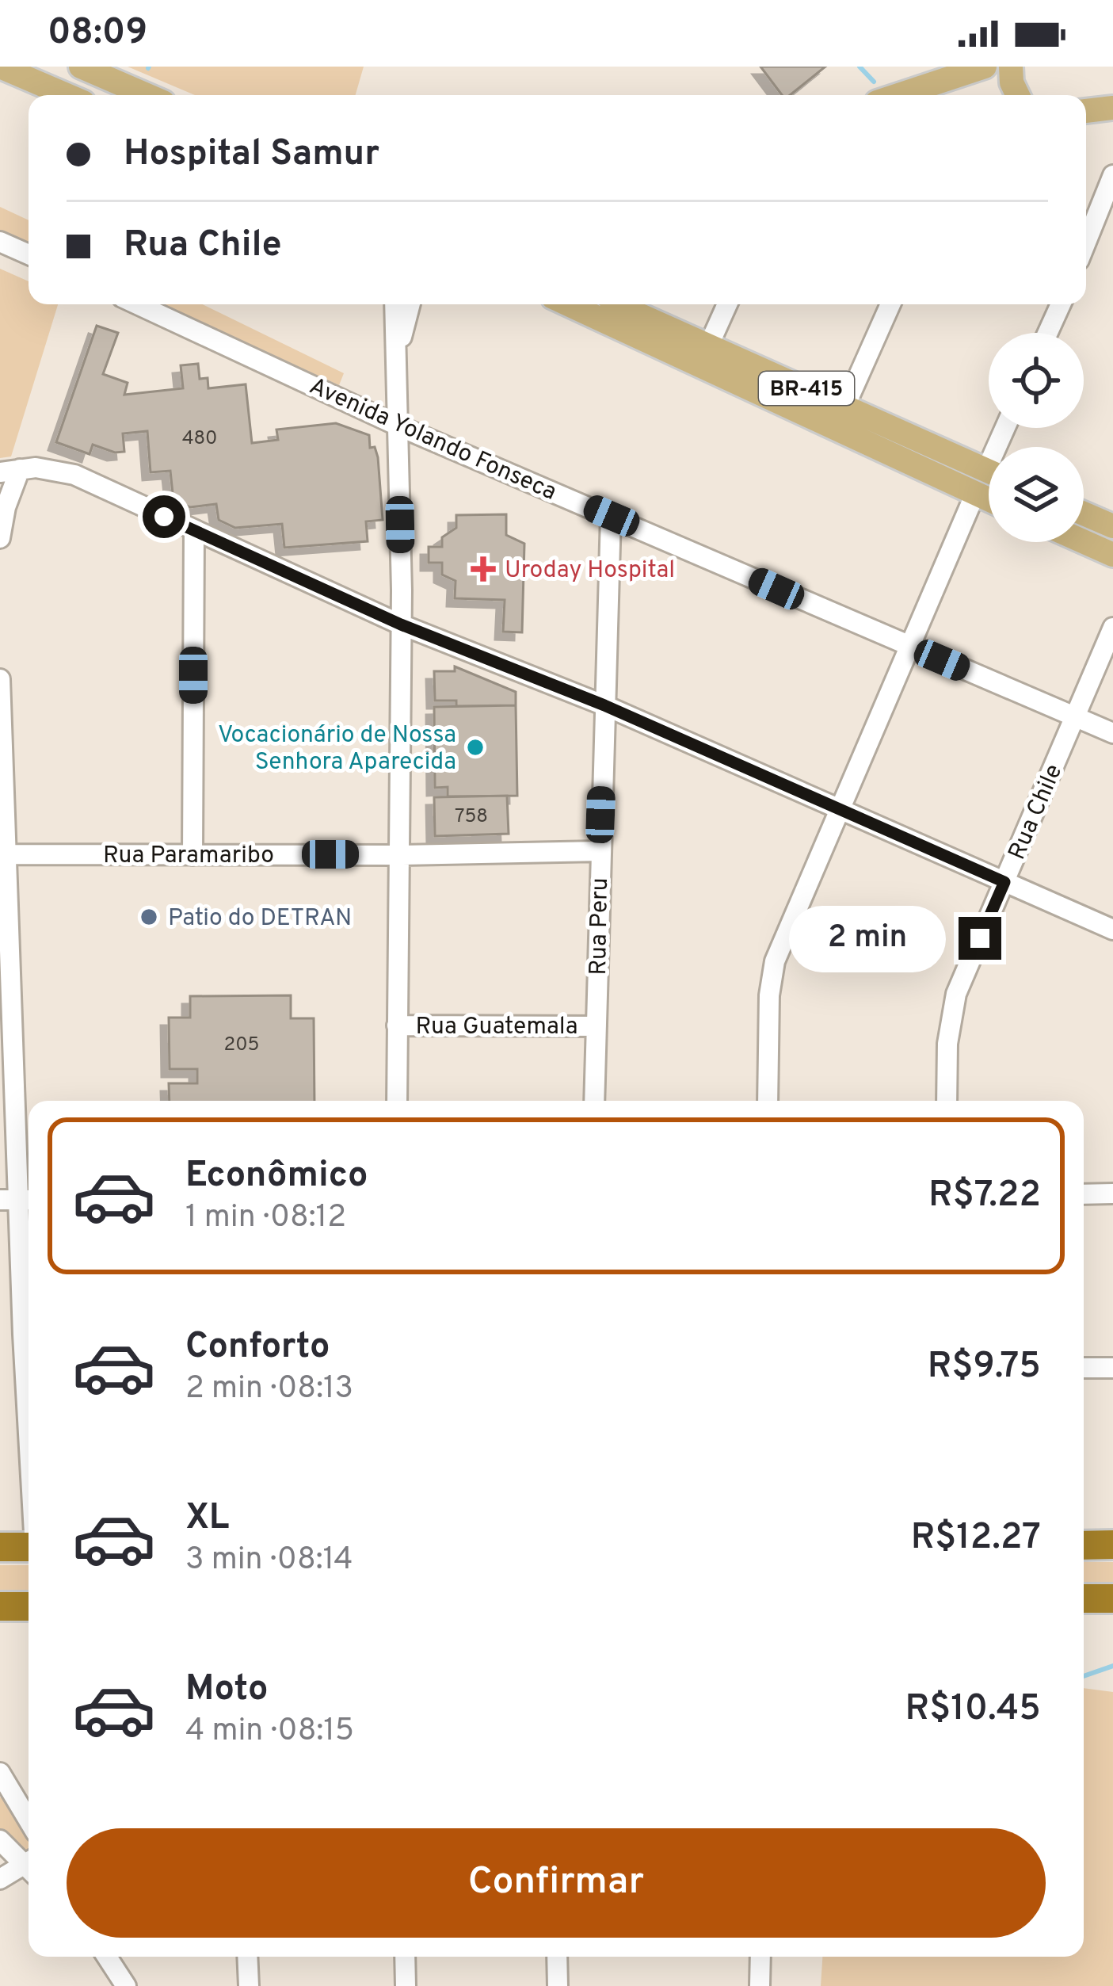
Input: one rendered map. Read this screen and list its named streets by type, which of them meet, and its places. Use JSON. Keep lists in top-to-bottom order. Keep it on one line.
{"streets":{"main road":["BR-415"],"street":["Avenida Yolando Fonseca","Rua Chile","Rua Paramaribo","Rua Peru","Rua Guatemala"]},"crossings":[["Avenida Yolando Fonseca","Rua Chile"],["Avenida Yolando Fonseca","Rua Peru"],["Rua Paramaribo","Rua Peru"],["Rua Peru","Rua Guatemala"]],"places":{"health":["Uroday Hospital"],"other":["Vocacionário de Nossa Senhora Aparecida","Patio do DETRAN"]},"house_numbers":["480","758","205"],"page":{"status":"08:09","banner":["Hospital Samur","Rua Chile"],"bubble":"2 min","list":[{"name":"Econômico","note":"1 min · 08:12","value":"R$7.22"},{"name":"Conforto","note":"2 min · 08:13","value":"R$9.75"},{"name":"XL","note":"3 min · 08:14","value":"R$12.27"},{"name":"Moto","note":"4 min · 08:15","value":"R$10.45"}],"buttons":"Confirmar"}}
